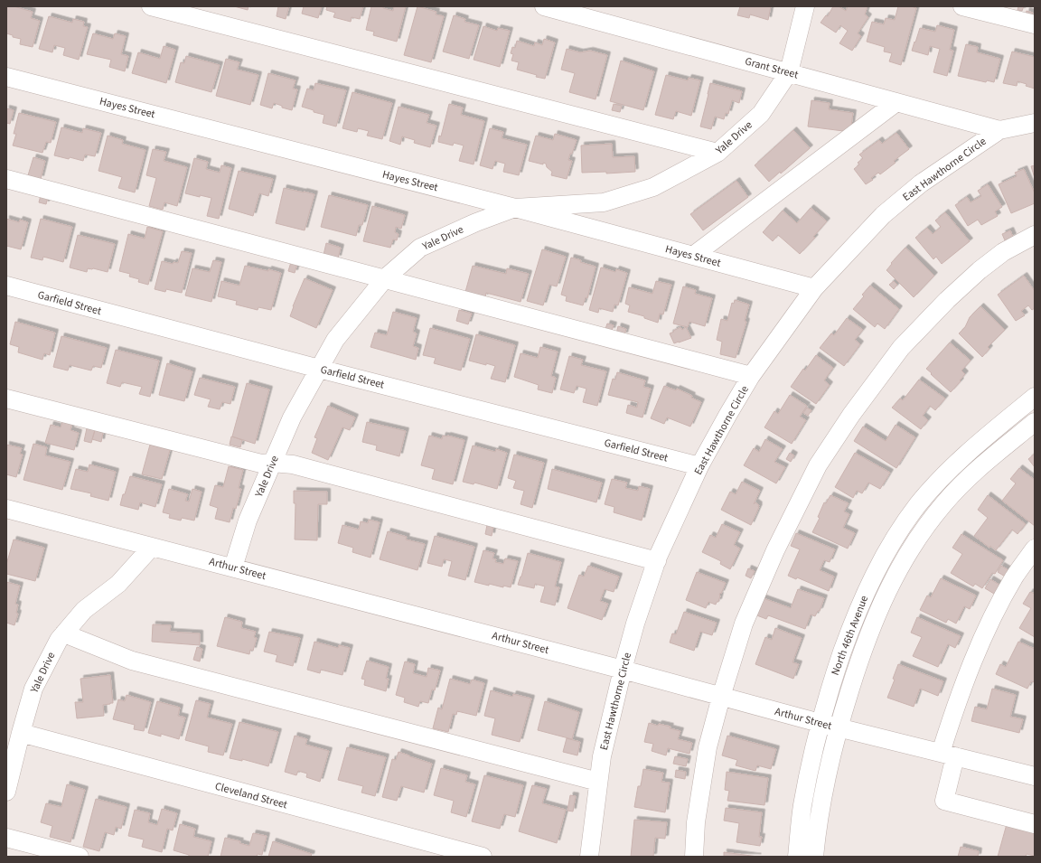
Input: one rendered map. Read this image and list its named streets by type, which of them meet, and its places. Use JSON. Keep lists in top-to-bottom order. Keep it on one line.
{"streets":{"street":["Grant Street","Hayes Street","Yale Drive","East Hawthorne Circle","Garfield Street","Arthur Street","North 46th Avenue","Cleveland Street"]},"crossings":[["Grant Street","Yale Drive"],["Grant Street","East Hawthorne Circle"],["Hayes Street","Yale Drive"],["Hayes Street","East Hawthorne Circle"],["Yale Drive","Garfield Street"],["Yale Drive","Arthur Street"],["Yale Drive","Cleveland Street"],["East Hawthorne Circle","Garfield Street"],["East Hawthorne Circle","Arthur Street"],["Arthur Street","North 46th Avenue"]]}
